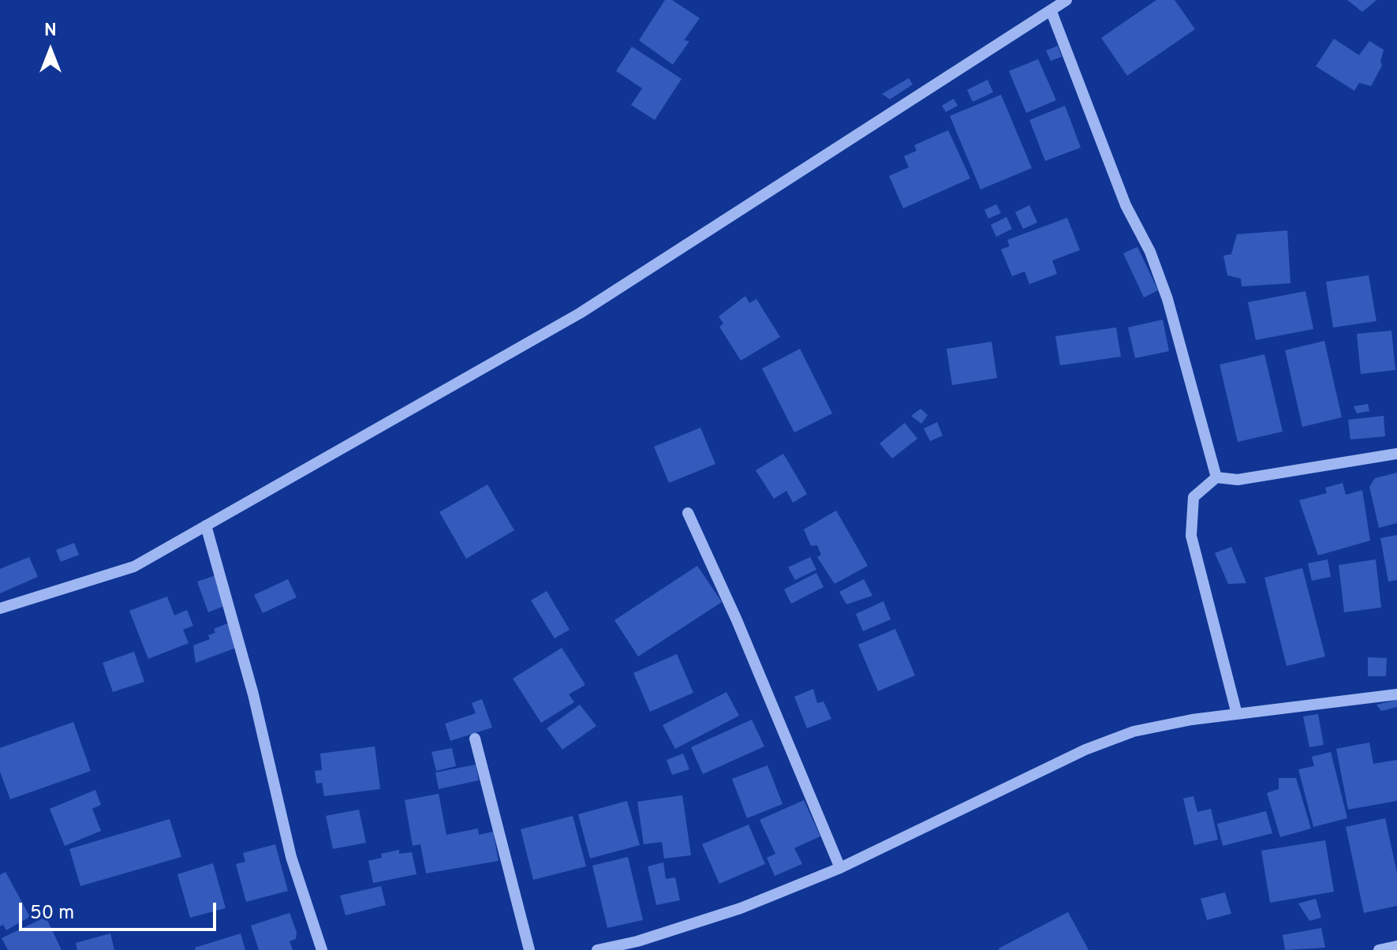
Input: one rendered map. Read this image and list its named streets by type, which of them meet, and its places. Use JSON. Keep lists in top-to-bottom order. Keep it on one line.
{"scale_bar":"50 m","north":"top"}
